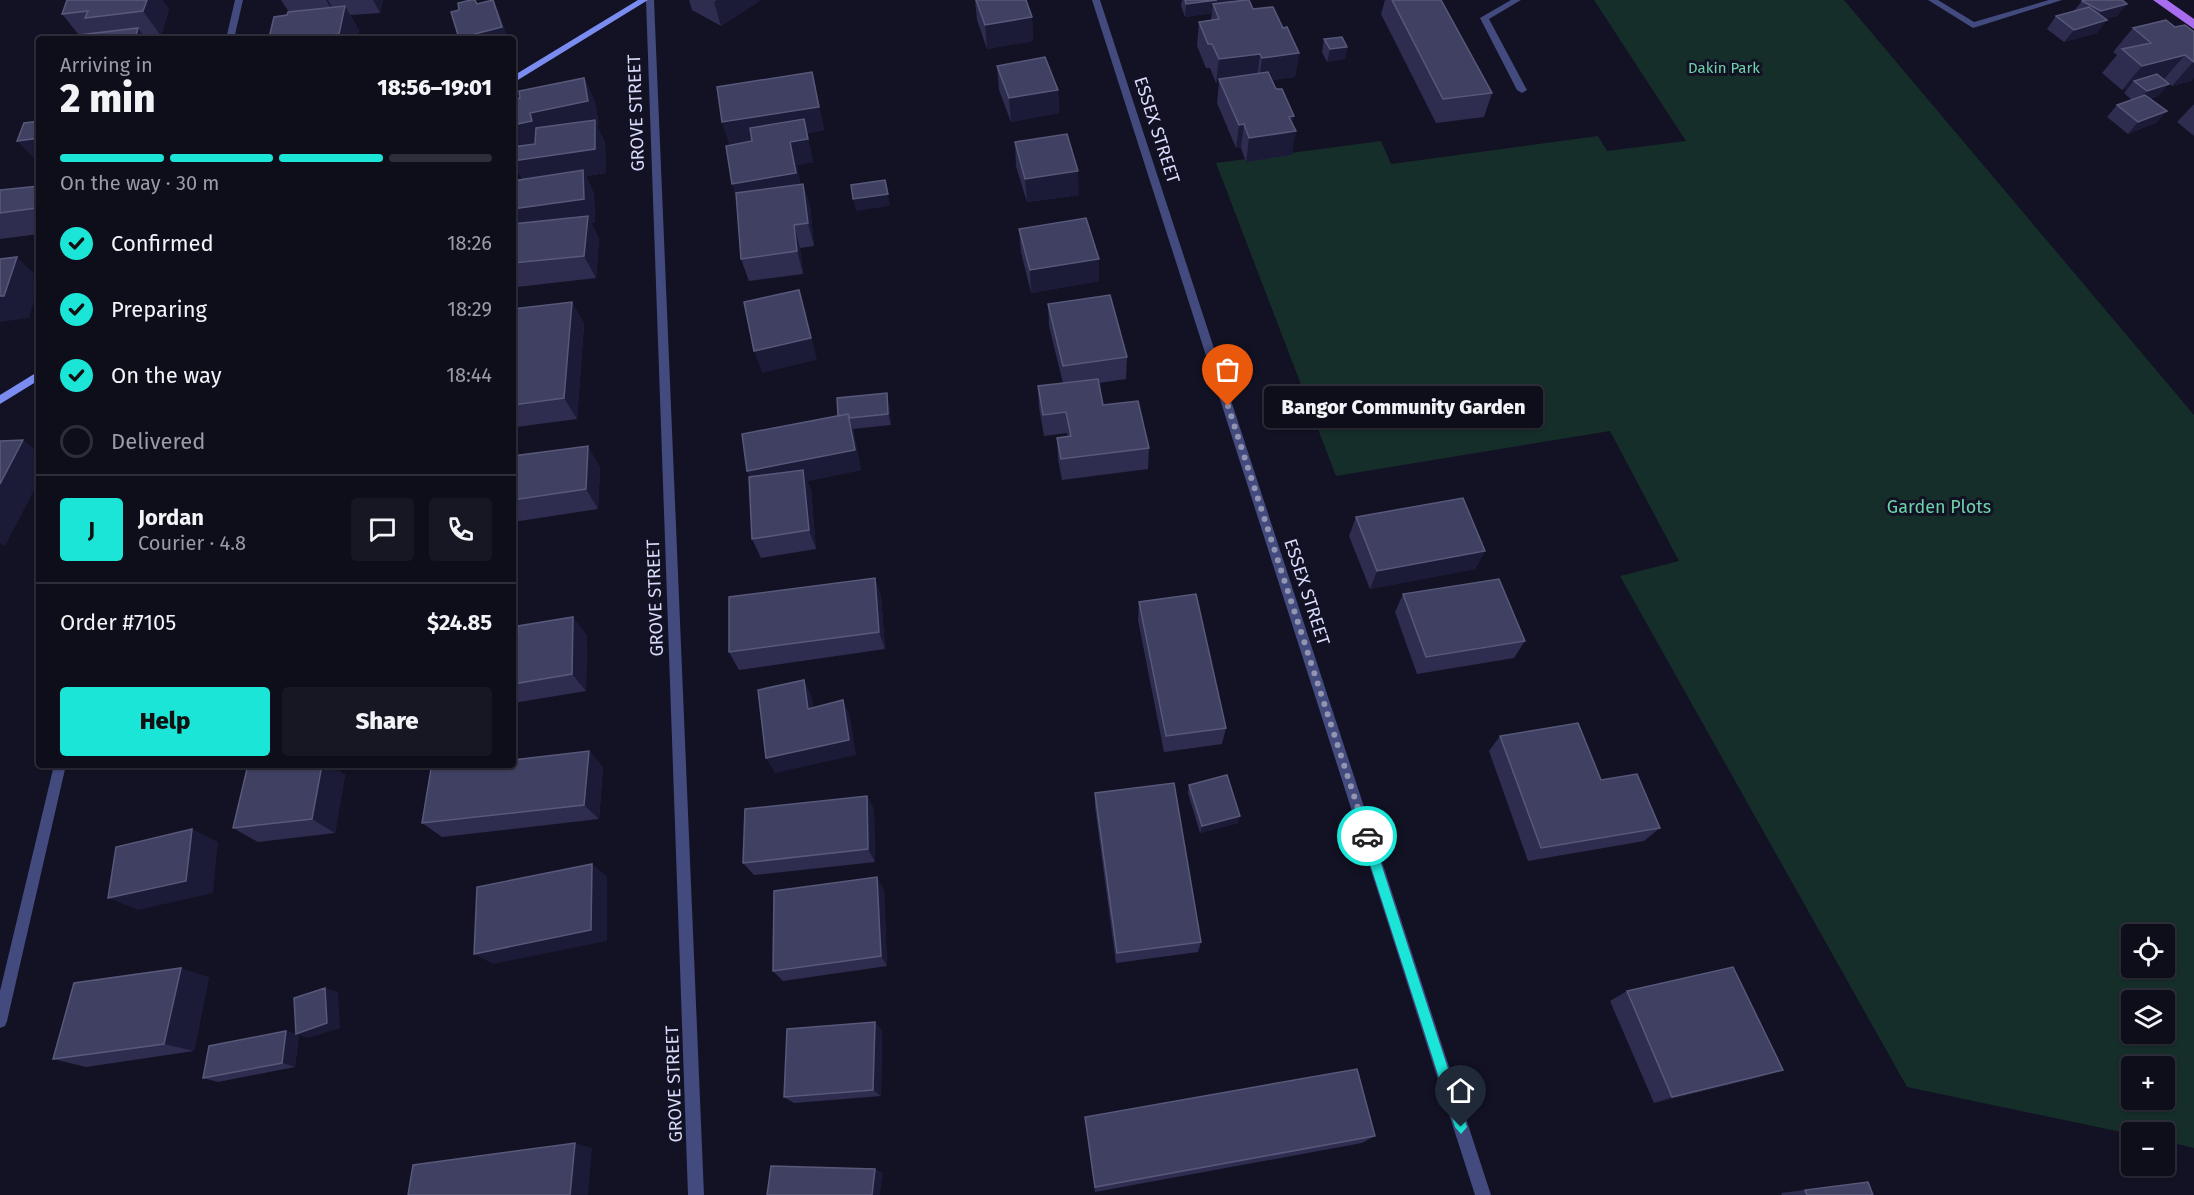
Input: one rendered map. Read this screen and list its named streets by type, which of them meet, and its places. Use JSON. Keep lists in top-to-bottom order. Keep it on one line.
{"streets":{"street":["GROVE STREET","ESSEX STREET"]},"parks":["Dakin Park","Garden Plots"],"places":["Bangor Community Garden"],"page":{"heading":["2 min","Arriving in","18:56–19:01"],"panel":["Jordan","Courier · 4.8","Order #7105","$24.85"],"bar":"On the way · 30 m","list":[["Confirmed","18:26"],["Preparing","18:29"],["On the way","18:44"],"Delivered"],"bubble":"Bangor Community Garden","round":"J","buttons":["Help","Share"],"map_buttons":["+","−"]}}
